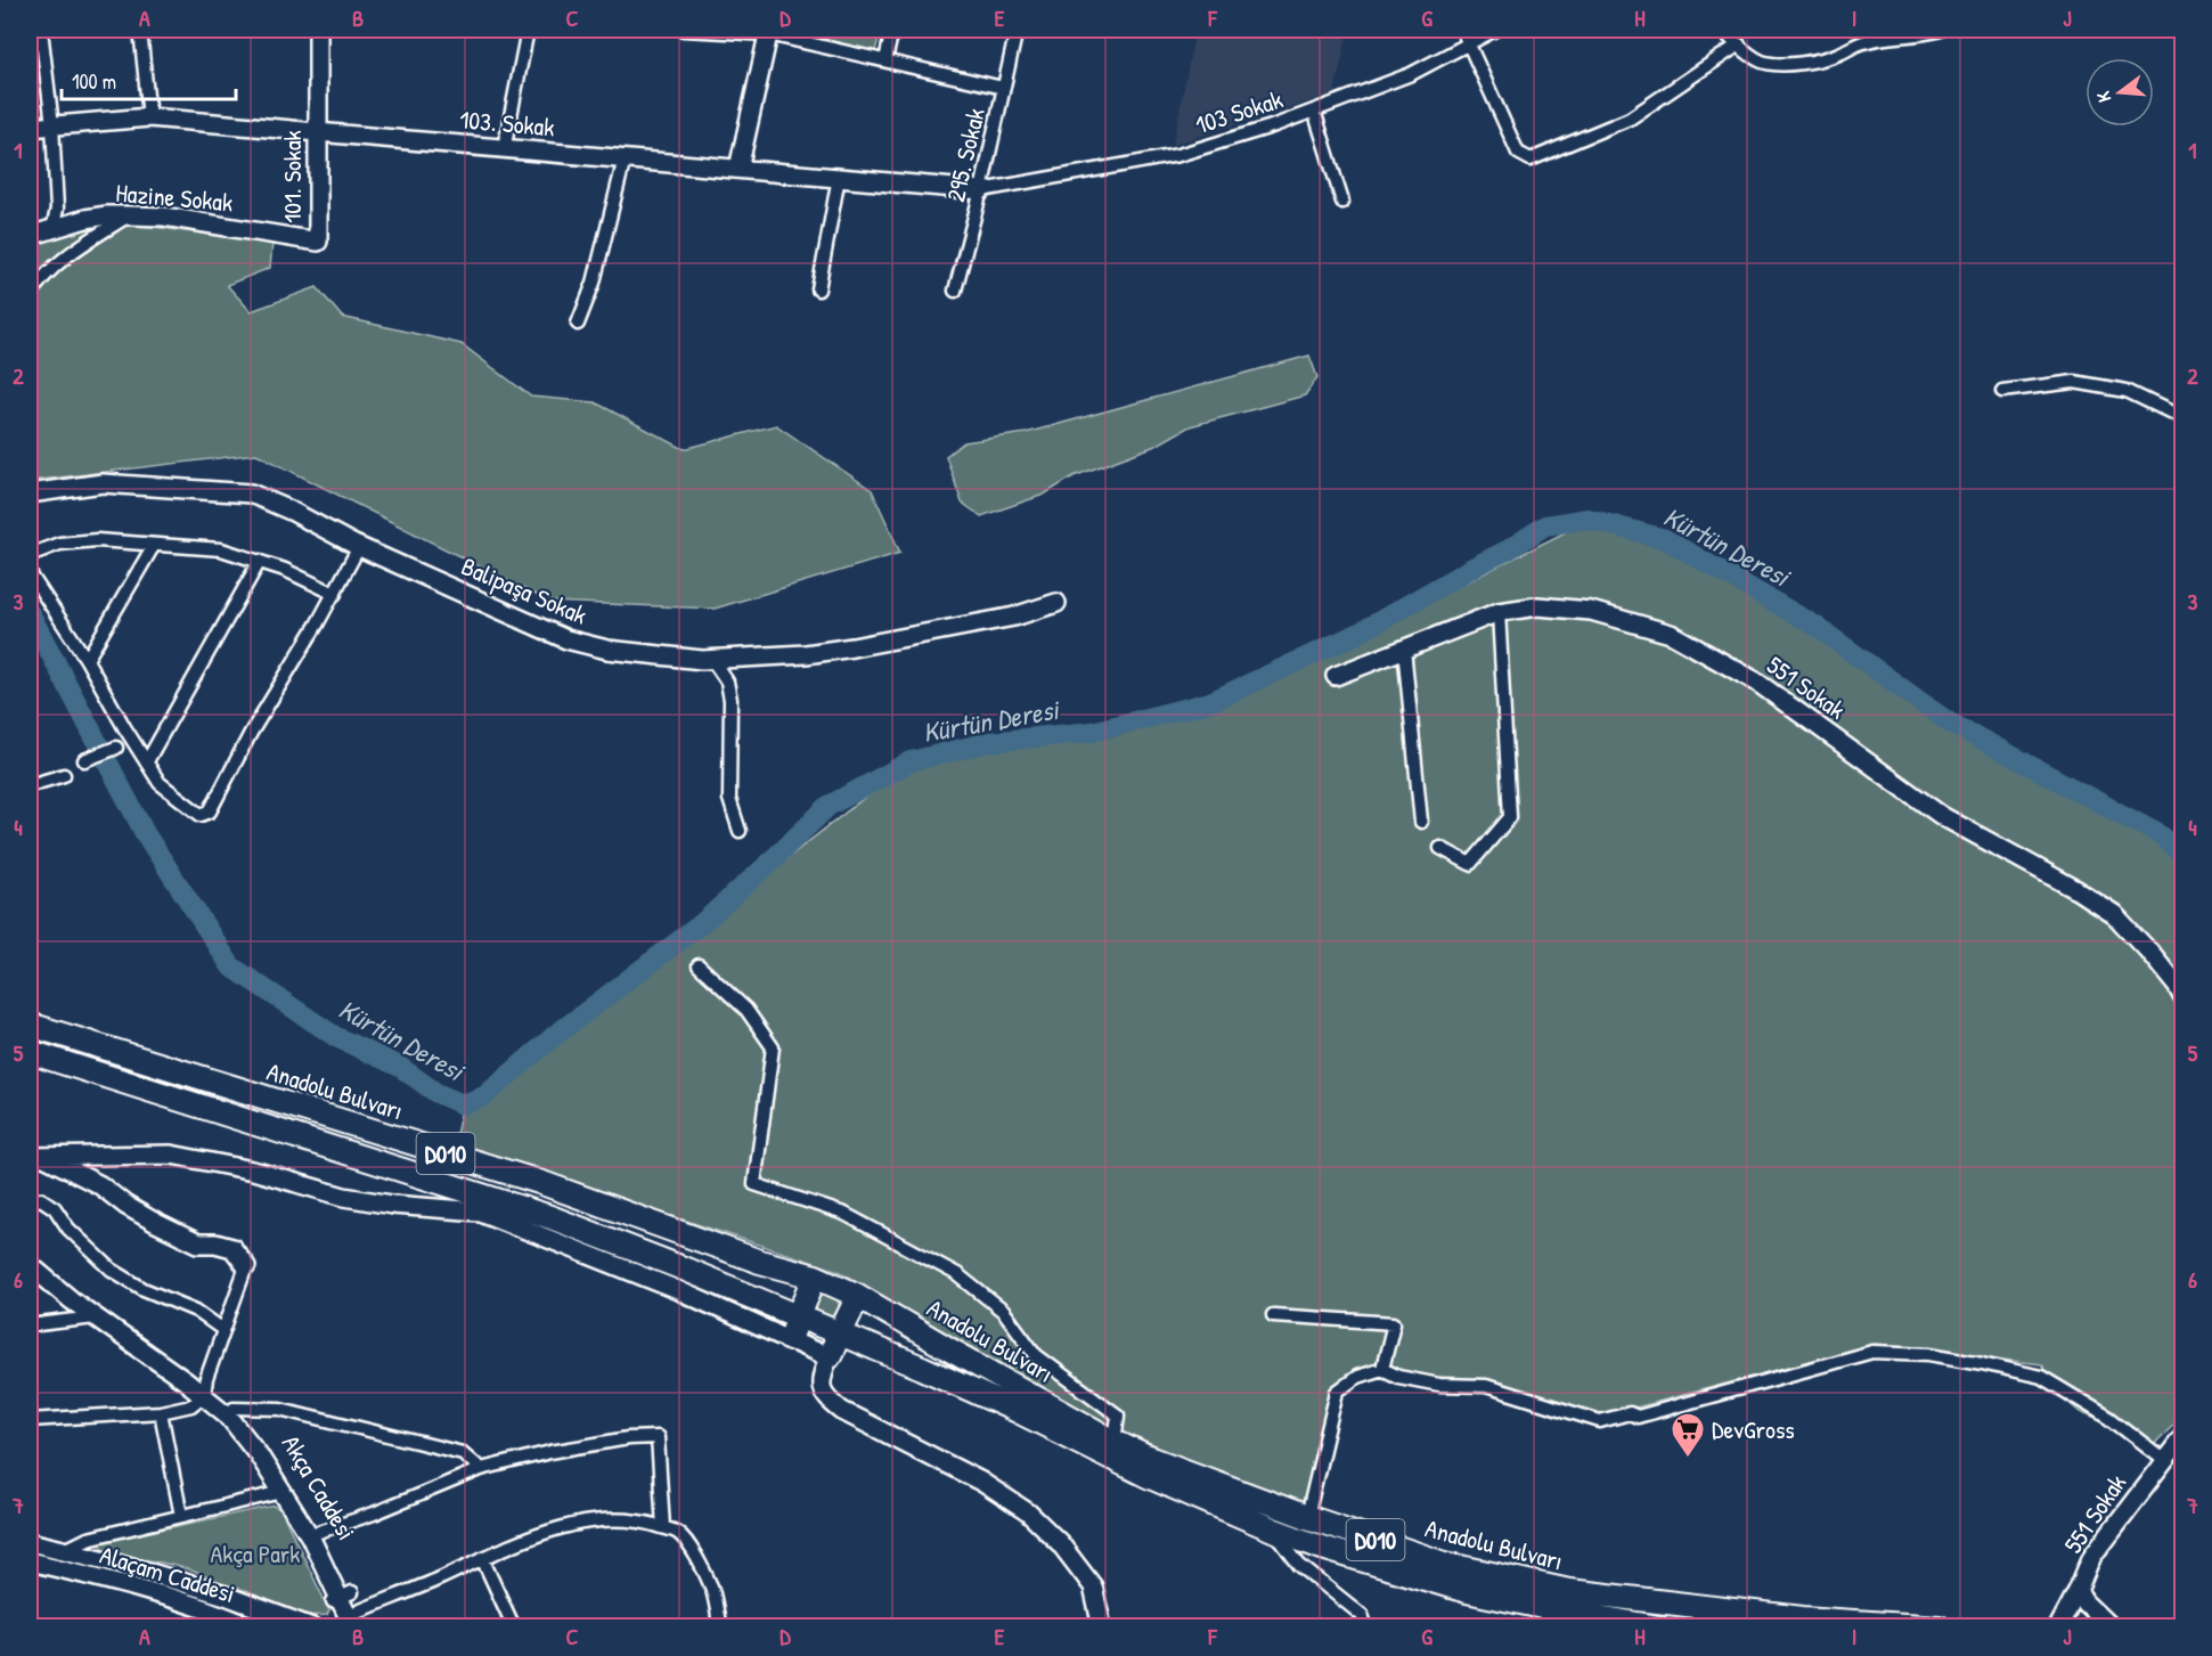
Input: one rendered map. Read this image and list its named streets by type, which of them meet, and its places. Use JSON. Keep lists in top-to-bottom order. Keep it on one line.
{"streets":{"highway":["Anadolu Bulvarı","D010"],"street":["103 Sokak","103. Sokak","295. Sokak","101. Sokak","Hazine Sokak","Balipaşa Sokak","551 Sokak","Akça Caddesi","Alaçam Caddesi"]},"crossings":[["103 Sokak","103. Sokak"],["103 Sokak","295. Sokak"],["103. Sokak","295. Sokak"],["103. Sokak","101. Sokak"],["101. Sokak","Hazine Sokak"]],"water":["Kürtün Deresi"],"parks":["Akça Park"],"places":{"supermarket":["DevGross"]},"scale_bar":"100 m","north":"left","grid":{"columns":["A","B","C","D","E","F","G","H","I","J"],"rows":["1","2","3","4","5","6","7"]}}
